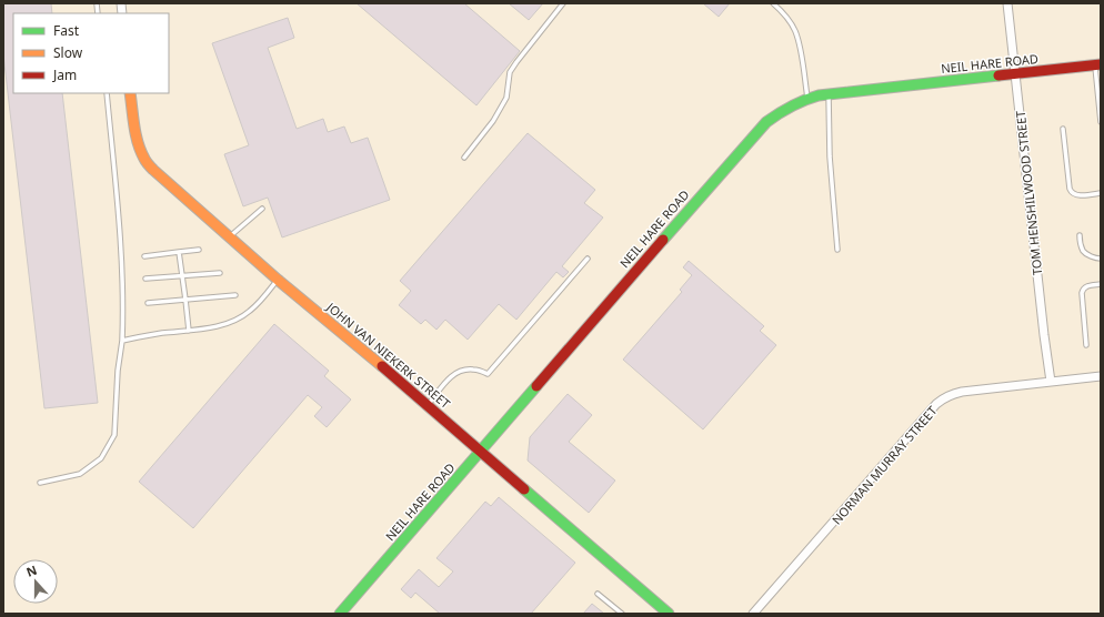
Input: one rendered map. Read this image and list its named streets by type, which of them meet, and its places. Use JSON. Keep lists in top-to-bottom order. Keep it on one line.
{"streets":{"street":["NEIL HARE ROAD","TOM HENSHILWOOD STREET","JOHN VAN NIEKERK STREET","NORMAN MURRAY STREET"]},"crossings":[["NEIL HARE ROAD","TOM HENSHILWOOD STREET"],["NEIL HARE ROAD","JOHN VAN NIEKERK STREET"],["TOM HENSHILWOOD STREET","NORMAN MURRAY STREET"]],"legend":["Fast","Slow","Jam"],"north":"top"}
